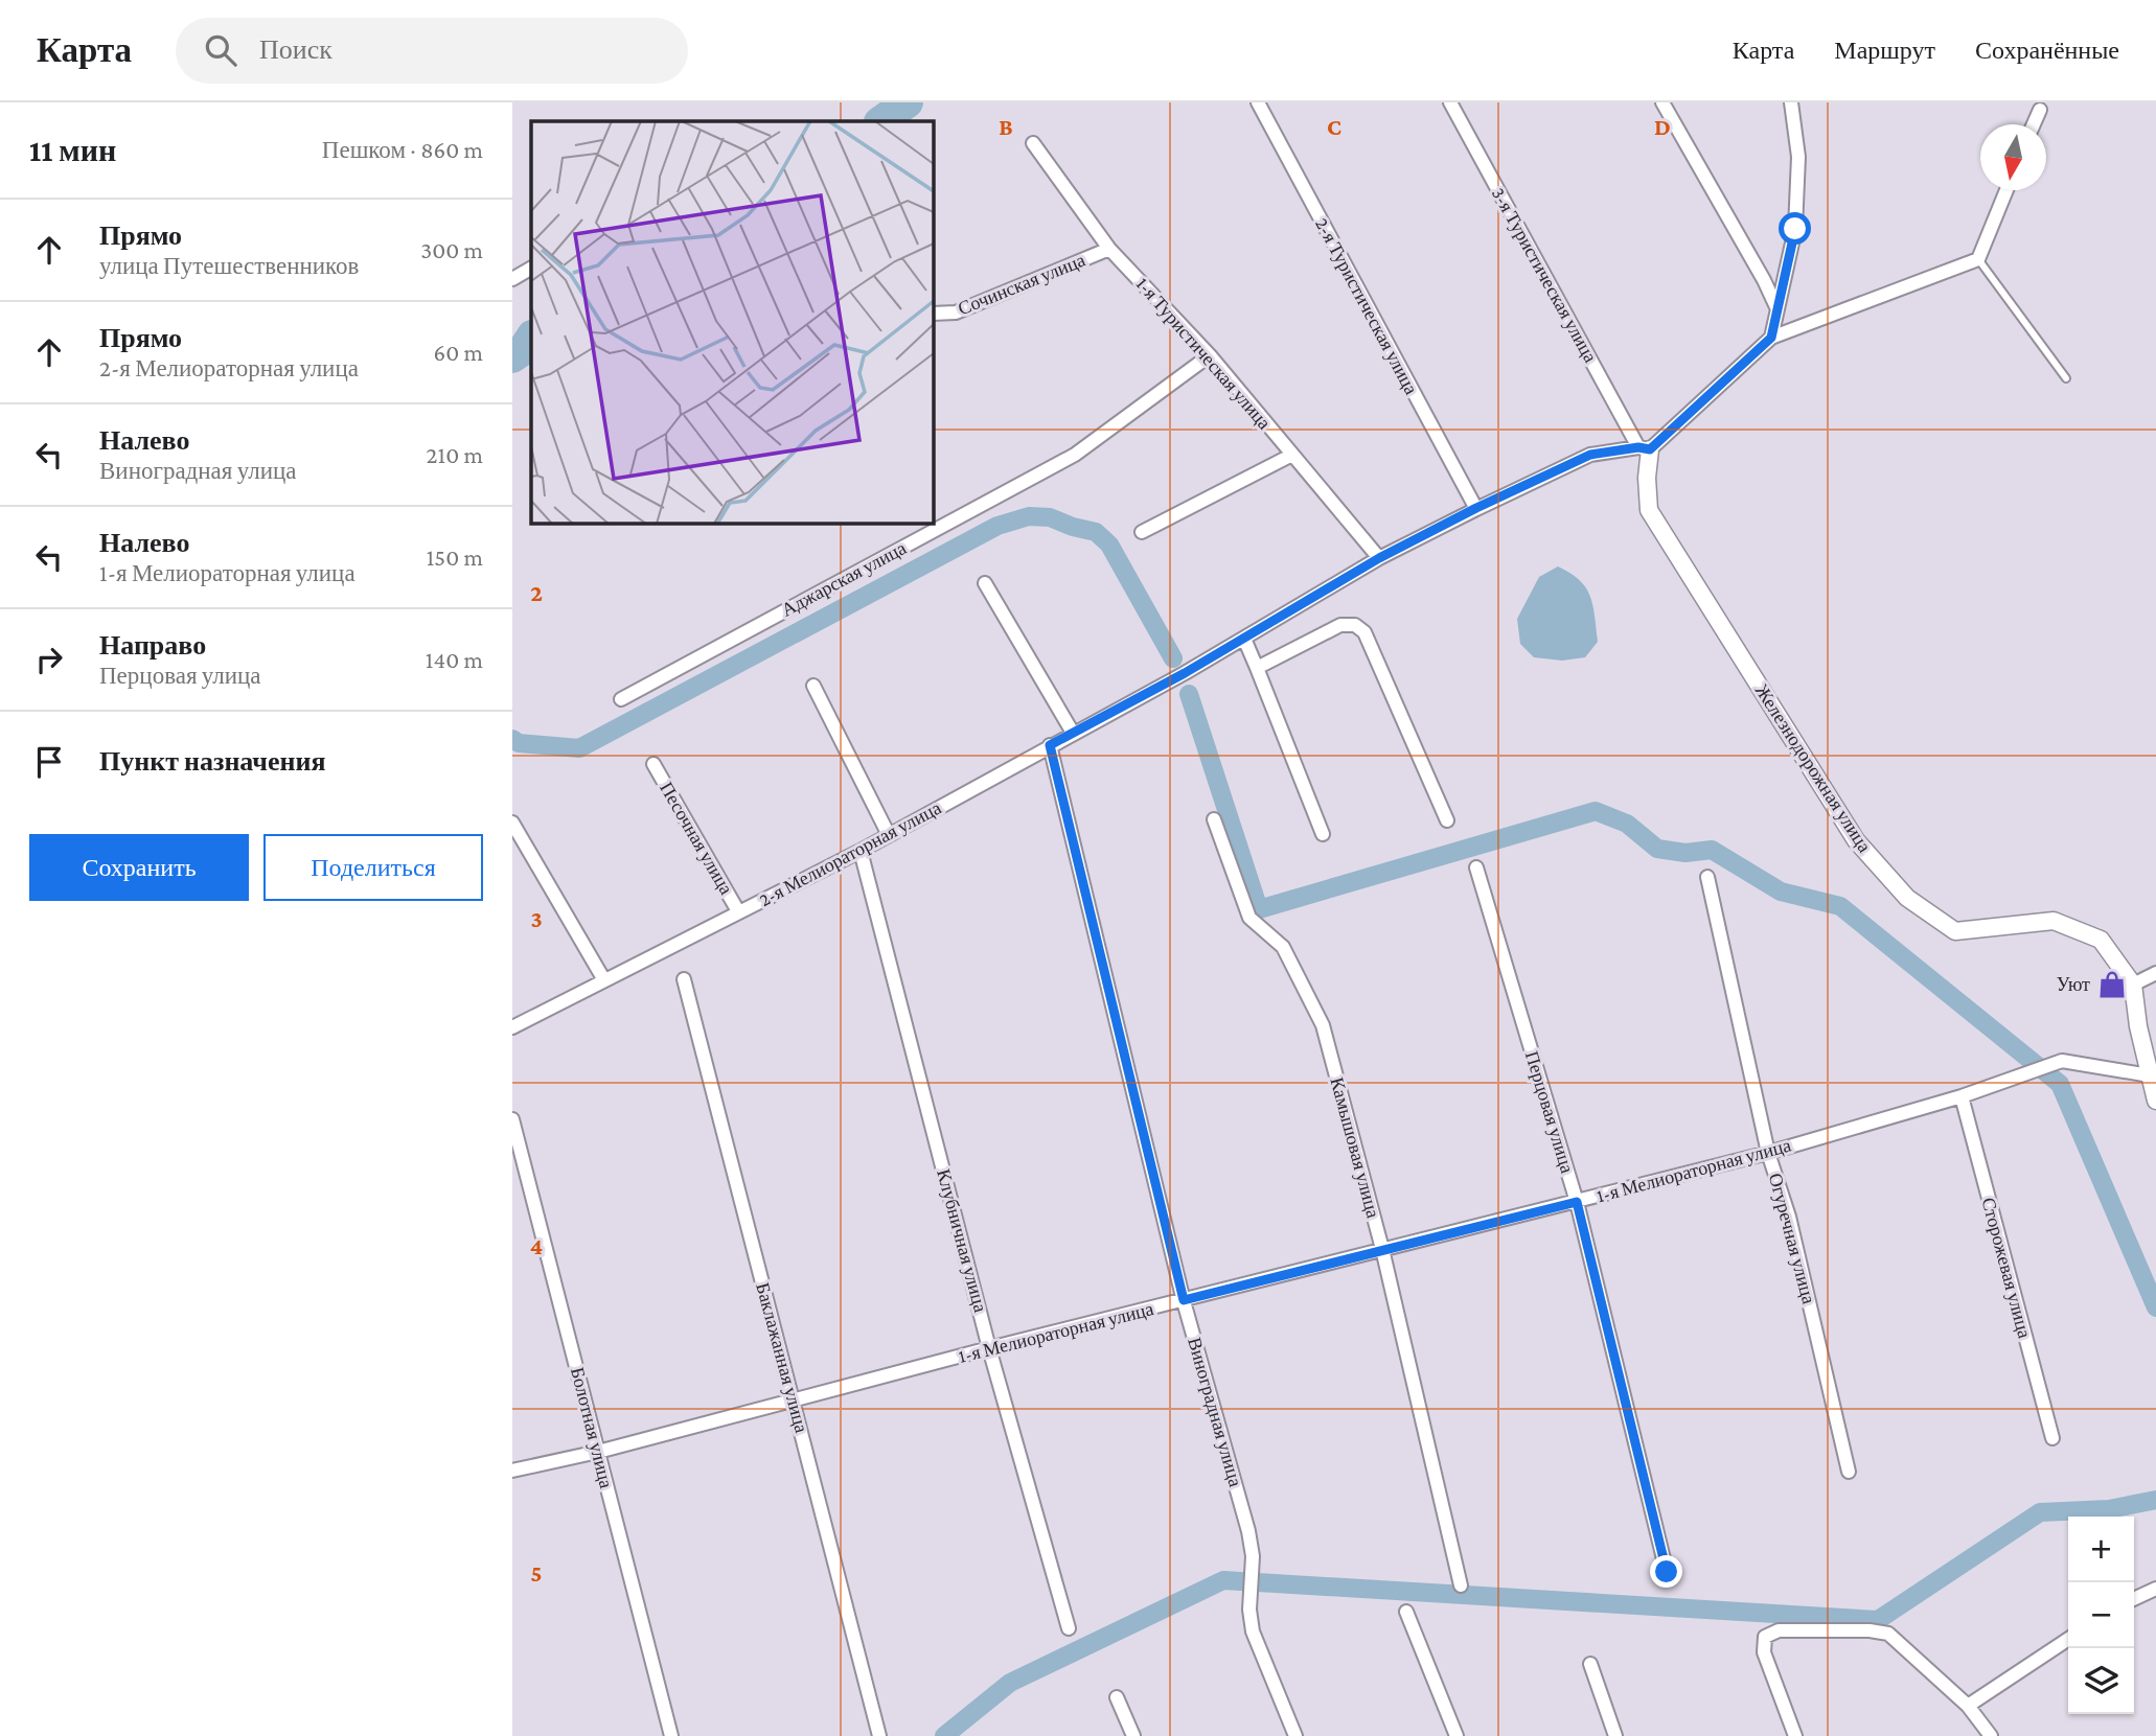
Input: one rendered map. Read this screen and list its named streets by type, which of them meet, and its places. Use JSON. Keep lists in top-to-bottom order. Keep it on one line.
{"streets":{"street":["3-я Туристическая улица","Сочинская улица","2-я Туристическая улица","1-я Туристическая улица","Аджарская улица","Железнодорожная улица","Песочная улица","2-я Мелиораторная улица","Перцовая улица","Камышовая улица","1-я Мелиораторная улица","Огуречная улица","Клубничная улица","Сторожевая улица","Баклажанная улица","Виноградная улица","Болотная улица"]},"crossings":[["3-я Туристическая улица","Железнодорожная улица"],["3-я Туристическая улица","2-я Мелиораторная улица"],["Сочинская улица","1-я Туристическая улица"],["2-я Туристическая улица","2-я Мелиораторная улица"],["1-я Туристическая улица","Аджарская улица"],["1-я Туристическая улица","2-я Мелиораторная улица"],["Железнодорожная улица","2-я Мелиораторная улица"],["Железнодорожная улица","1-я Мелиораторная улица"],["Песочная улица","2-я Мелиораторная улица"],["2-я Мелиораторная улица","Клубничная улица"],["2-я Мелиораторная улица","Виноградная улица"],["Перцовая улица","1-я Мелиораторная улица"],["Камышовая улица","1-я Мелиораторная улица"],["1-я Мелиораторная улица","Огуречная улица"],["1-я Мелиораторная улица","Клубничная улица"],["1-я Мелиораторная улица","Сторожевая улица"],["1-я Мелиораторная улица","Баклажанная улица"],["1-я Мелиораторная улица","Виноградная улица"],["1-я Мелиораторная улица","Болотная улица"]],"places":{"shop":["Уют"]},"north":"bottom","page":{"header":"Карта","search":"Поиск","nav":["Карта","Маршрут","Сохранённые"],"heading":["11 мин","Пешком · 860 m"],"list":[["Прямо","улица Путешественников","300 m"],["Прямо","2-я Мелиораторная улица","60 m"],["Налево","Виноградная улица","210 m"],["Налево","1-я Мелиораторная улица","150 m"],["Направо","Перцовая улица","140 m"],"Пункт назначения"],"buttons":["Сохранить","Поделиться"],"map_buttons":["+","−"]},"grid":{"columns":["B","C","D"],"rows":["2","3","4","5"]}}
